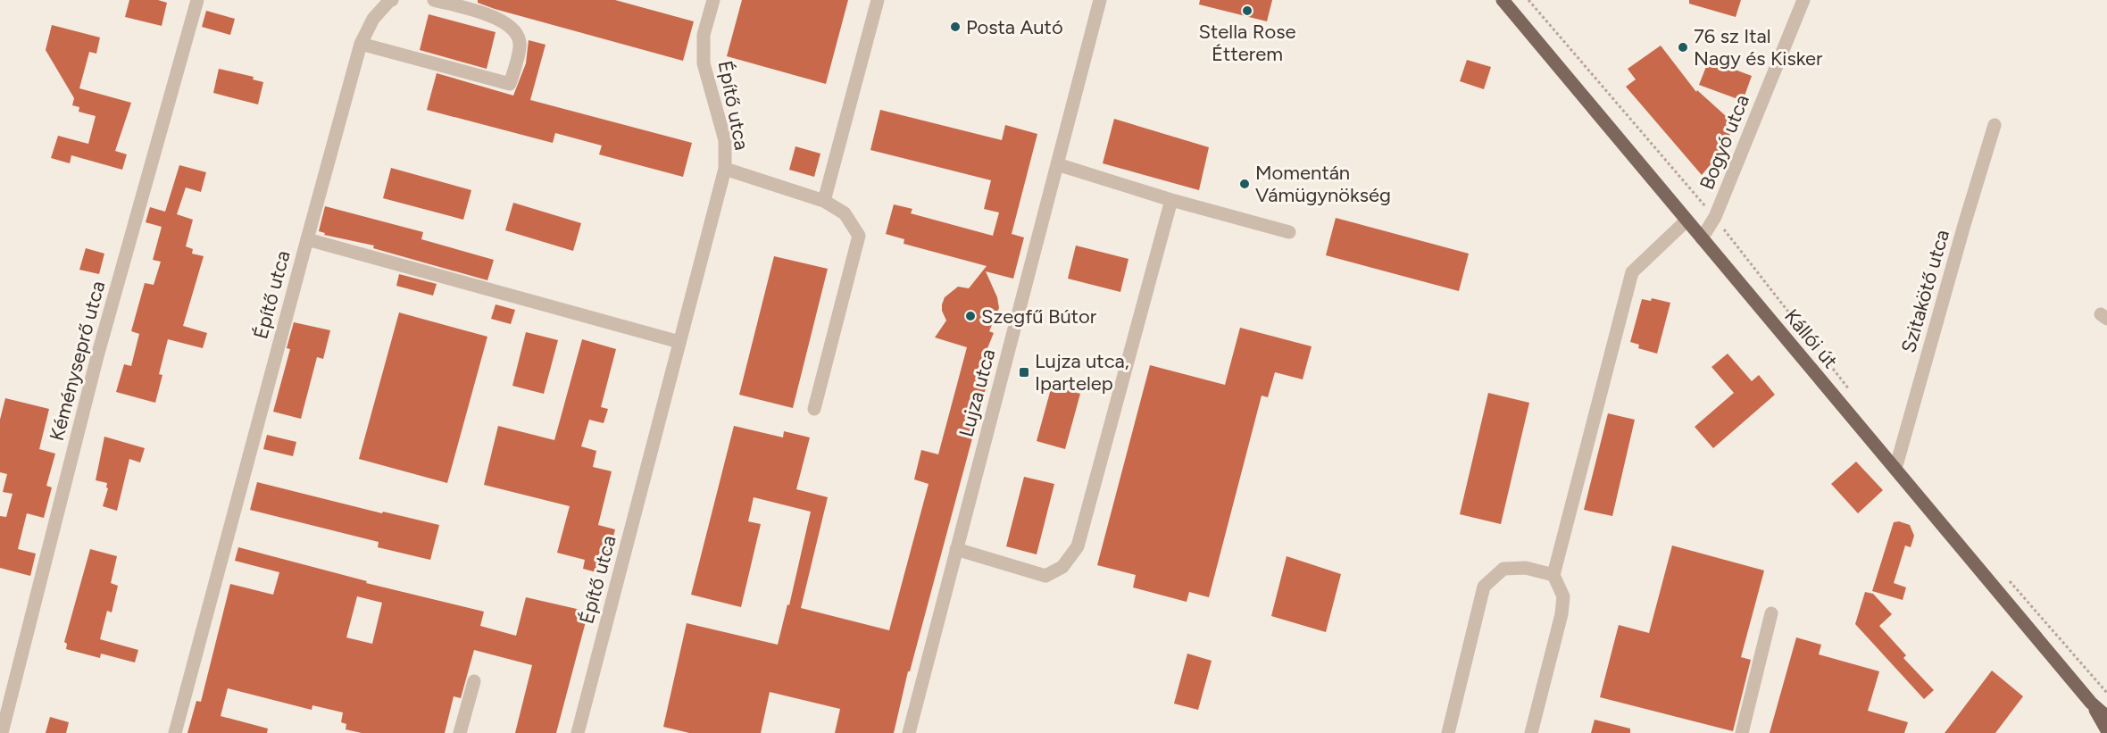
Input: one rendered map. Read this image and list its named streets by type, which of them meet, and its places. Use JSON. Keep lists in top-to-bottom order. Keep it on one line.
{"streets":{"main road":["Kállói út"],"street":["Építő utca","Bogyó utca","Szitakötő utca","Kéményseprő utca","Lujza utca"]},"crossings":[["Bogyó utca","Kállói út"],["Szitakötő utca","Kállói út"]],"places":{"other":["Stella Rose Étterem","Posta Autó","76 sz Ital Nagy és Kisker","Momentán Vámügynökség","Szegfű Bútor"],"transit":["Lujza utca, Ipartelep"]}}
